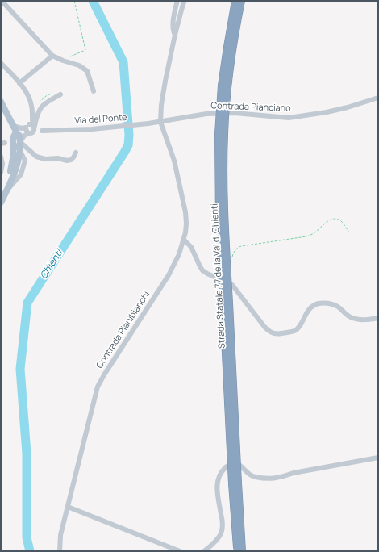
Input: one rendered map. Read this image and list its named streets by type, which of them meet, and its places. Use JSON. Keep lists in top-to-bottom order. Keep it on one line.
{"streets":{"highway":["Strada Statale 77 della Val di Chienti"],"street":["Contrada Pianciano","Via del Ponte","Contrada Pianibianchi"]},"crossings":[["Contrada Pianciano","Via del Ponte"],["Contrada Pianciano","Contrada Pianibianchi"],["Via del Ponte","Contrada Pianibianchi"]],"water":["Chienti"]}
